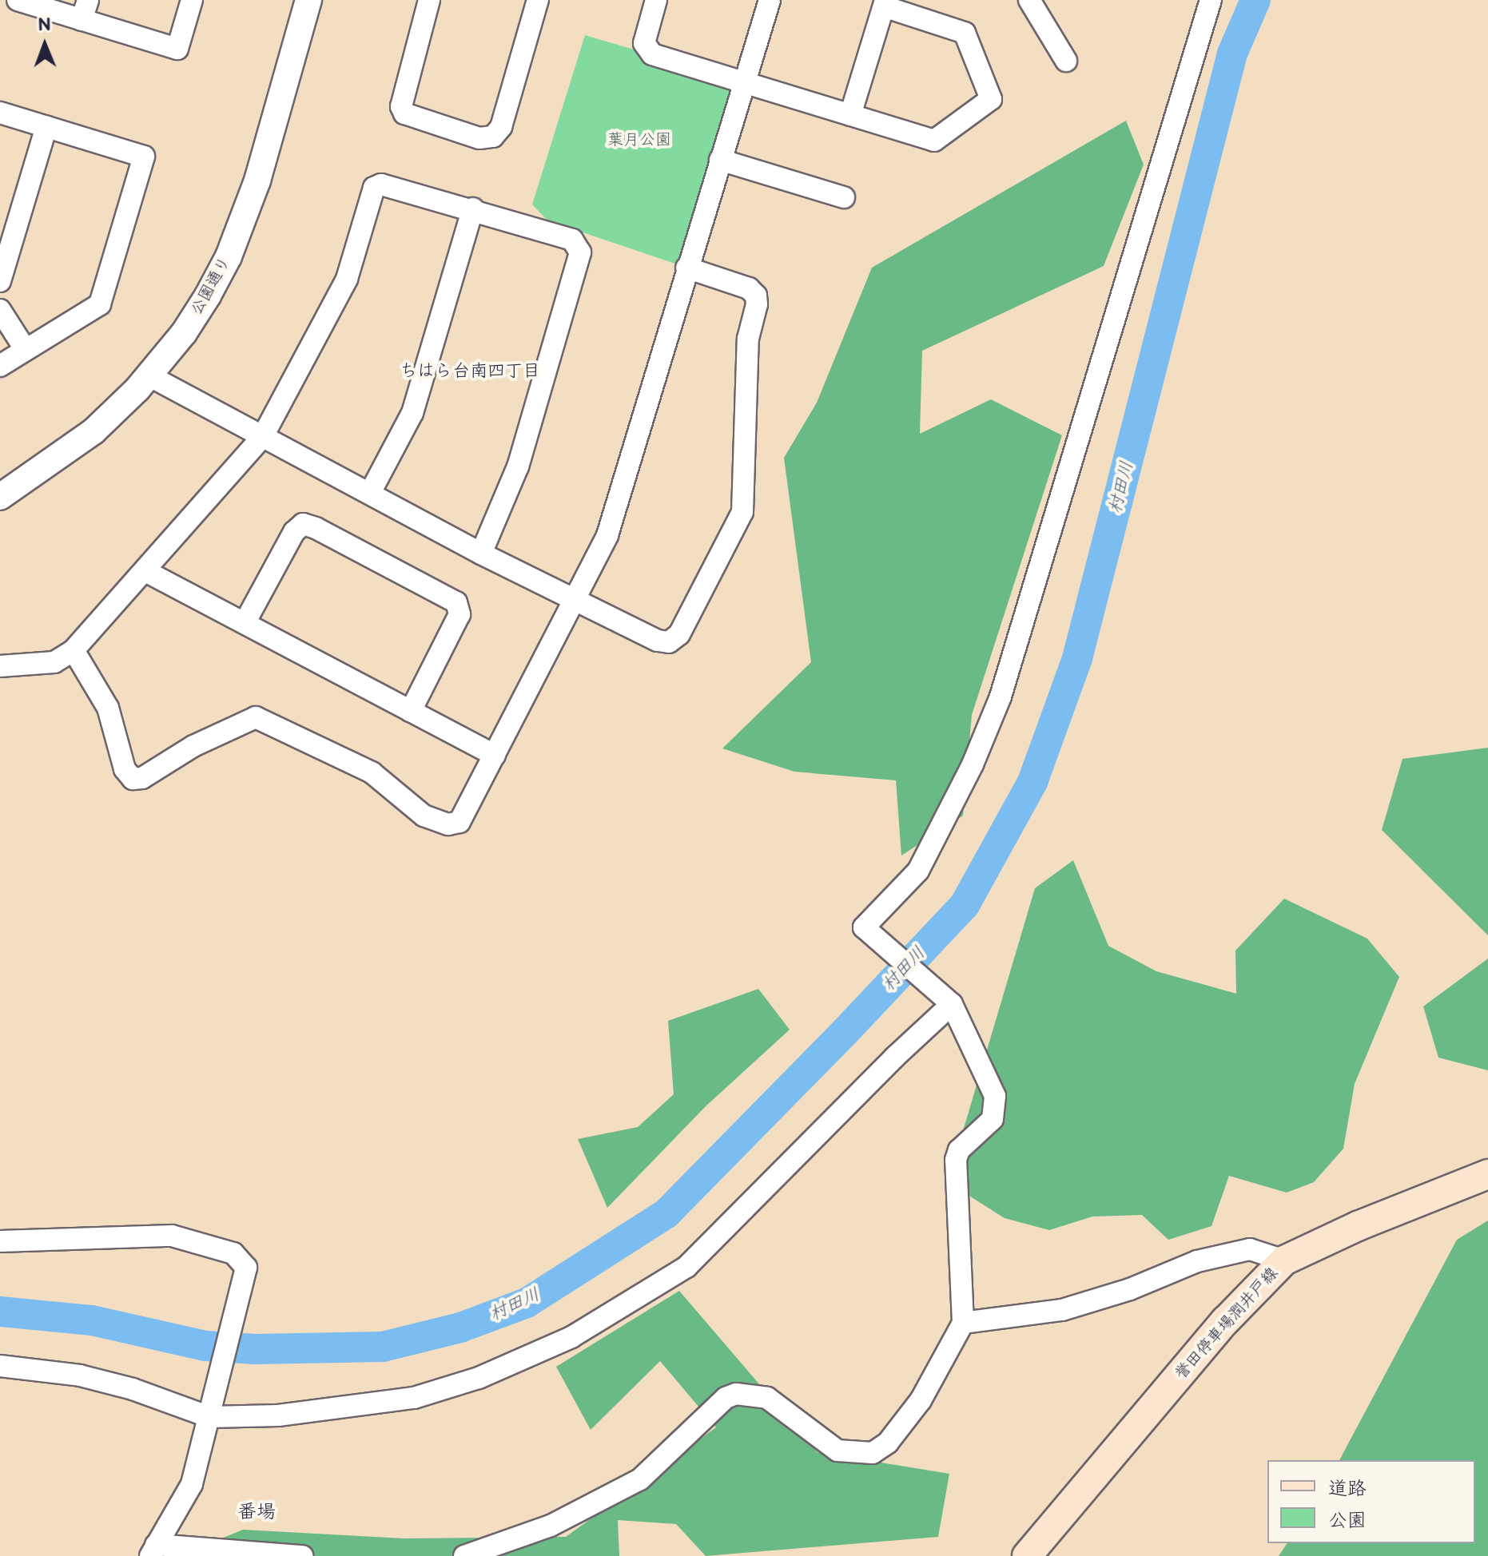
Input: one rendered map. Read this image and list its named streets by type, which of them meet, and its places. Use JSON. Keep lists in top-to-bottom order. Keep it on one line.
{"streets":{"main road":["誉田停車場潤井戸線"],"street":["公園通り"]},"districts":["ちはら台南四丁目","番場"],"water":["村田川"],"parks":["葉月公園"],"legend":["道路","公園"],"north":"top"}
